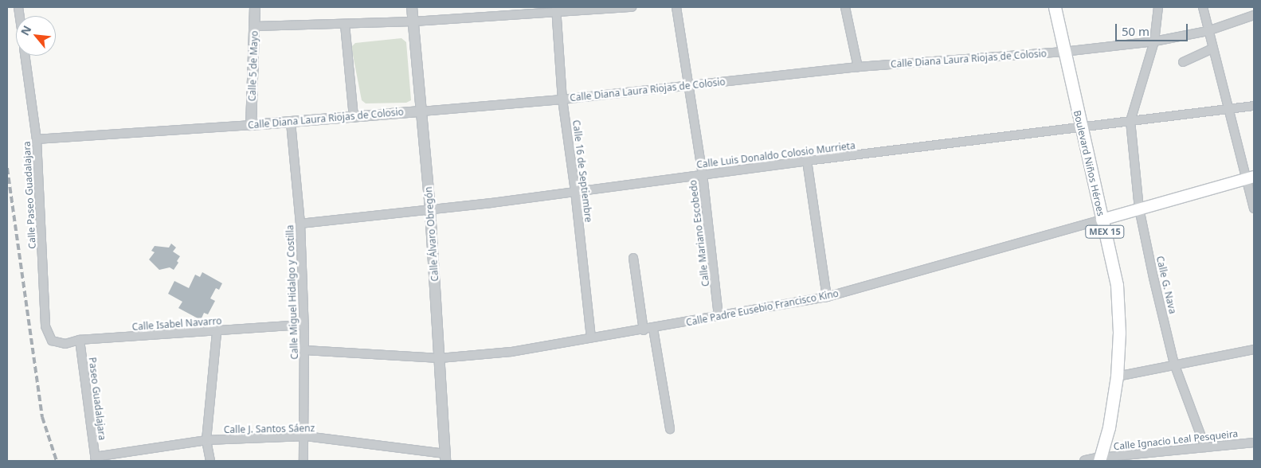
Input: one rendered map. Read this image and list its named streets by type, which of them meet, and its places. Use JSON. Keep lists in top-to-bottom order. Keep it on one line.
{"streets":{"main road":["Boulevard Niños Héroes","MEX 15","Calle Padre Eusebio Francisco Kino"],"street":["Calle Diana Laura Riojas de Colosio","Calle 5 de Mayo","Calle Luis Donaldo Colosio Murrieta","Calle 16 de Septiembre","Calle Paseo Guadalajara","Calle Mariano Escobedo","Calle Álvaro Obregón","Calle G. Nava","Calle Miguel Hidalgo y Costilla","Calle Isabel Navarro","Paseo Guadalajara","Calle J. Santos Sáenz","Calle Ignacio Leal Pesqueira"]},"crossings":[["Calle Diana Laura Riojas de Colosio","Calle 5 de Mayo"],["Calle Diana Laura Riojas de Colosio","Boulevard Niños Héroes"],["Calle Diana Laura Riojas de Colosio","Calle 16 de Septiembre"],["Calle Diana Laura Riojas de Colosio","Calle Paseo Guadalajara"],["Calle Diana Laura Riojas de Colosio","Calle Mariano Escobedo"],["Calle Diana Laura Riojas de Colosio","Calle Álvaro Obregón"],["Calle Diana Laura Riojas de Colosio","Calle Miguel Hidalgo y Costilla"],["Calle Luis Donaldo Colosio Murrieta","Boulevard Niños Héroes"],["Calle Luis Donaldo Colosio Murrieta","Calle 16 de Septiembre"],["Calle Luis Donaldo Colosio Murrieta","Calle Mariano Escobedo"],["Calle Luis Donaldo Colosio Murrieta","Calle Álvaro Obregón"],["Calle Luis Donaldo Colosio Murrieta","Calle G. Nava"],["Calle Luis Donaldo Colosio Murrieta","Calle Miguel Hidalgo y Costilla"],["Boulevard Niños Héroes","Calle Padre Eusebio Francisco Kino"],["Boulevard Niños Héroes","Calle Ignacio Leal Pesqueira"],["Calle 16 de Septiembre","Calle Padre Eusebio Francisco Kino"],["Calle Paseo Guadalajara","Calle Isabel Navarro"],["Calle Mariano Escobedo","Calle Padre Eusebio Francisco Kino"],["Calle Álvaro Obregón","Calle Padre Eusebio Francisco Kino"],["Calle Álvaro Obregón","Calle J. Santos Sáenz"],["Calle G. Nava","Calle Padre Eusebio Francisco Kino"],["Calle G. Nava","Calle Ignacio Leal Pesqueira"],["Calle Miguel Hidalgo y Costilla","Calle Padre Eusebio Francisco Kino"],["Calle Miguel Hidalgo y Costilla","Calle Isabel Navarro"],["Calle Miguel Hidalgo y Costilla","Calle J. Santos Sáenz"],["Calle Isabel Navarro","Paseo Guadalajara"],["Paseo Guadalajara","Calle J. Santos Sáenz"]],"scale_bar":"50 m","north":"top left"}
